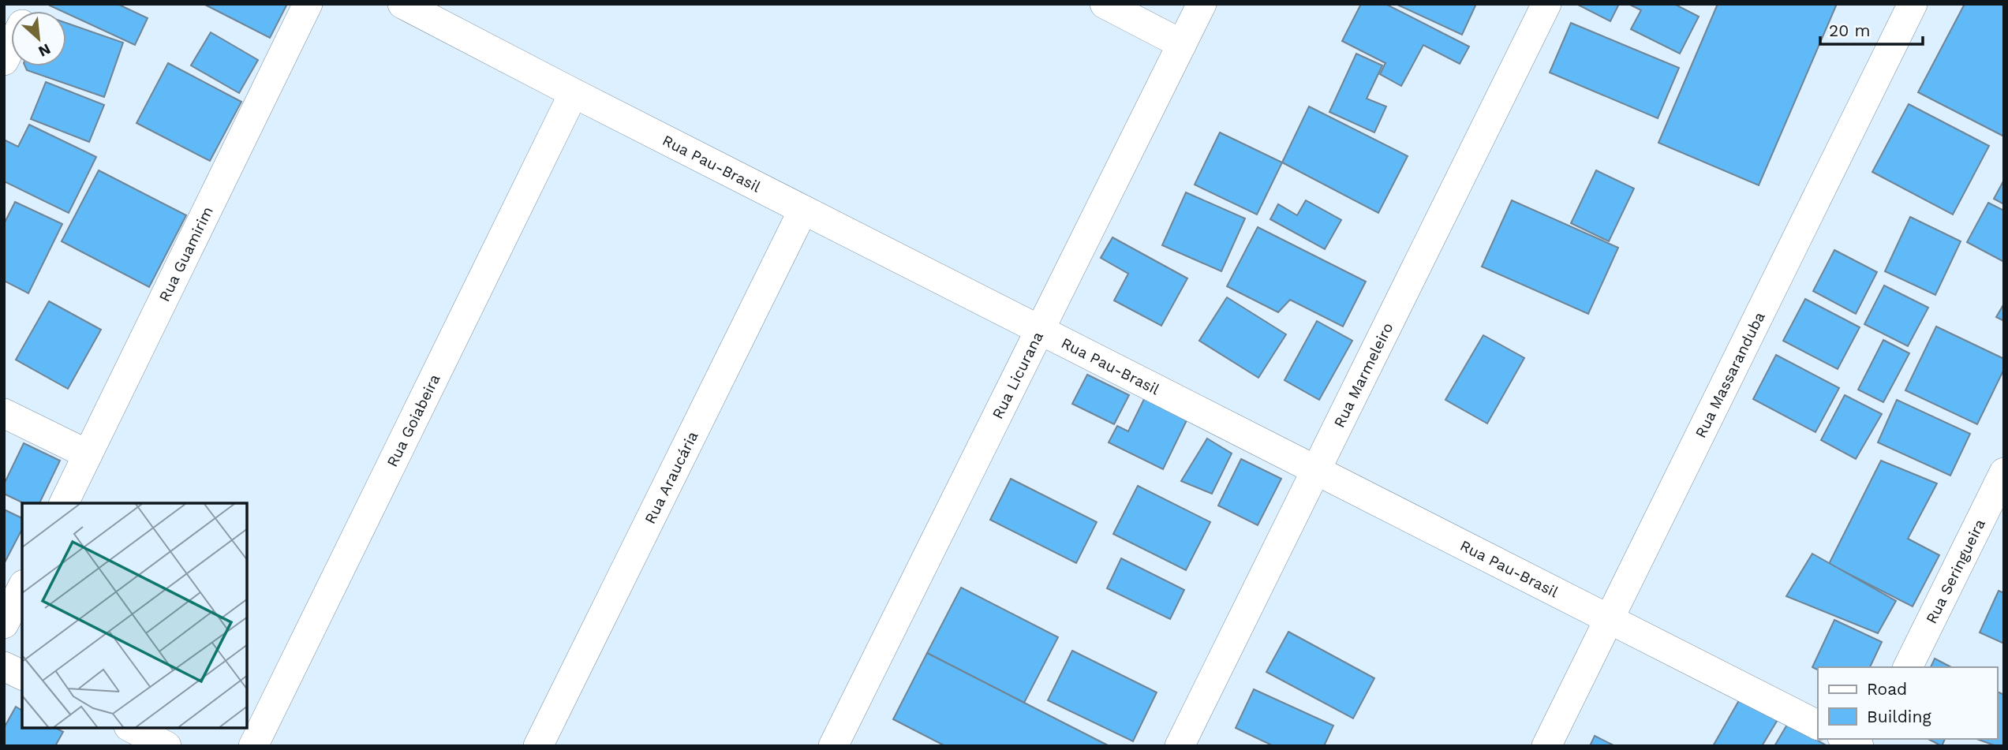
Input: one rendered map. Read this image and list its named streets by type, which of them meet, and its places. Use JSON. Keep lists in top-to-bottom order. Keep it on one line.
{"streets":{"street":["Rua Pau-Brasil","Rua Guamirim","Rua Licurana","Rua Marmeleiro","Rua Massaranduba","Rua Goiabeira","Rua Araucária","Rua Seringueira"]},"crossings":[["Rua Pau-Brasil","Rua Licurana"],["Rua Pau-Brasil","Rua Marmeleiro"],["Rua Pau-Brasil","Rua Massaranduba"],["Rua Pau-Brasil","Rua Goiabeira"],["Rua Pau-Brasil","Rua Araucária"]],"legend":["Road","Building"],"scale_bar":"20 m","north":"bottom right"}
